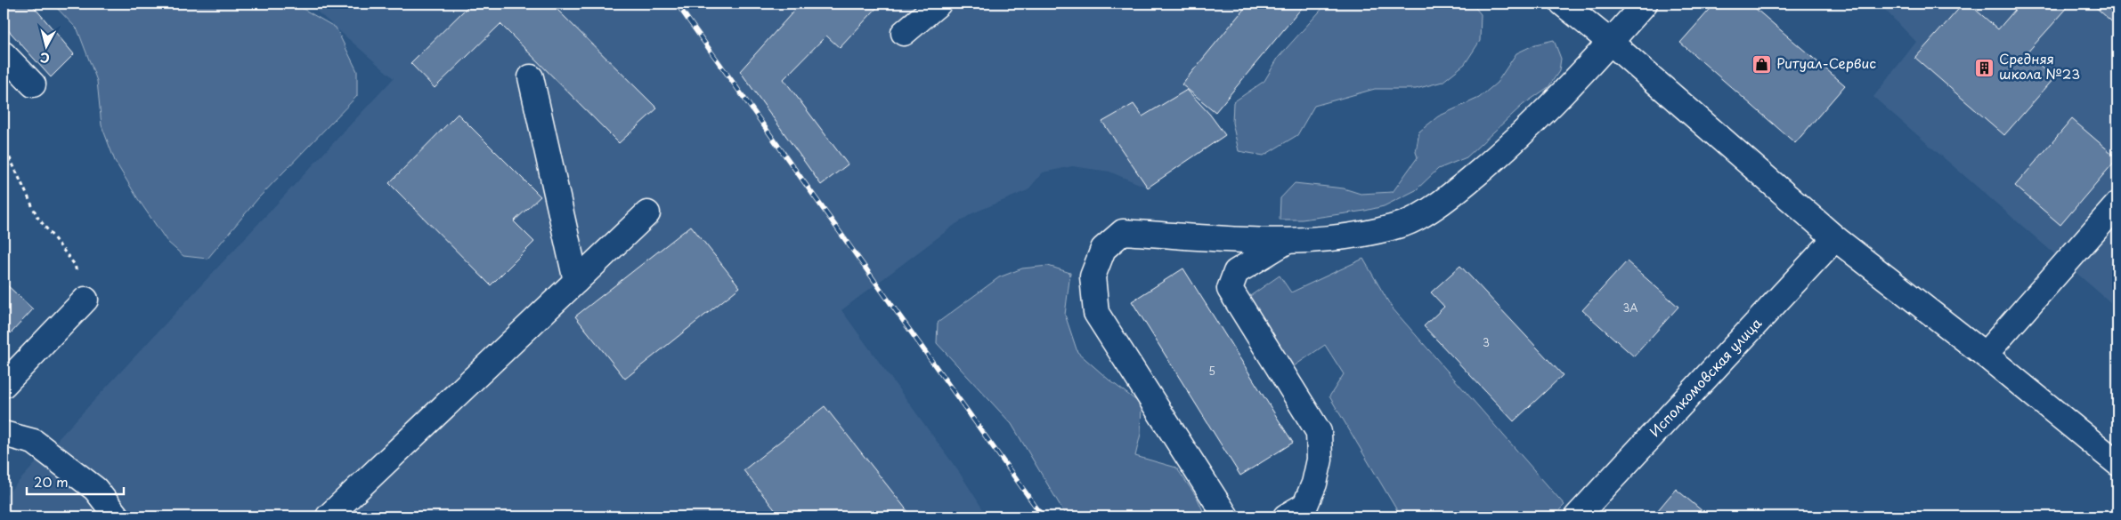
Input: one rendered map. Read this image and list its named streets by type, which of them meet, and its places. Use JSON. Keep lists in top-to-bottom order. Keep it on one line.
{"streets":{"street":["Исполкомовская улица"]},"places":{"shop":["Ритуал-Сервис"],"building":["Средняя школа №23"]},"house_numbers":["3А","3","5"],"scale_bar":"20 m","north":"bottom"}
